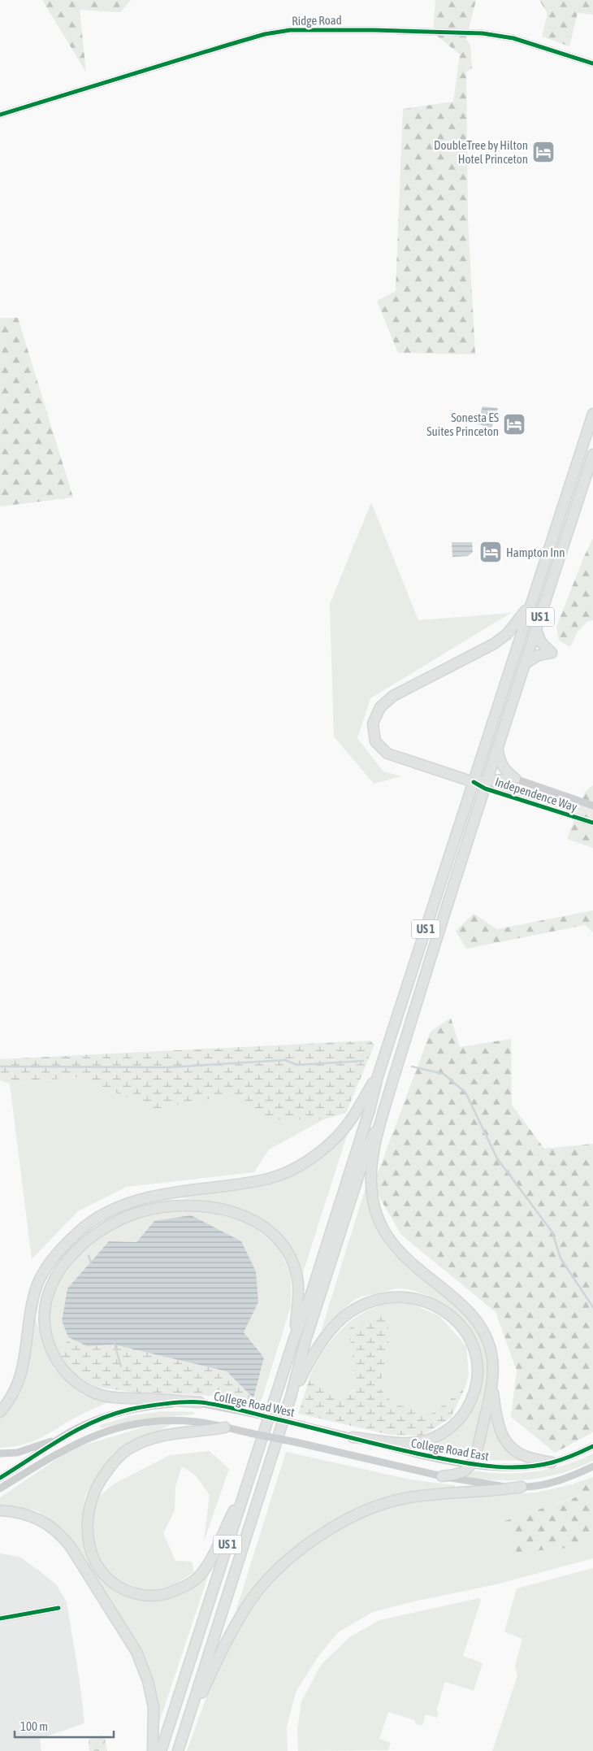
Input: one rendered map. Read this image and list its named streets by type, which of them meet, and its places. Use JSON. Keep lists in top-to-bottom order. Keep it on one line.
{"streets":{"highway":["US 1"],"street":["Ridge Road","Independence Way","College Road West","College Road East"]},"crossings":[["US 1","Independence Way"],["College Road West","College Road East"]],"places":{"hotel":["DoubleTree by Hilton Hotel Princeton","Sonesta ES Suites Princeton","Hampton Inn"]},"scale_bar":"100 m"}
